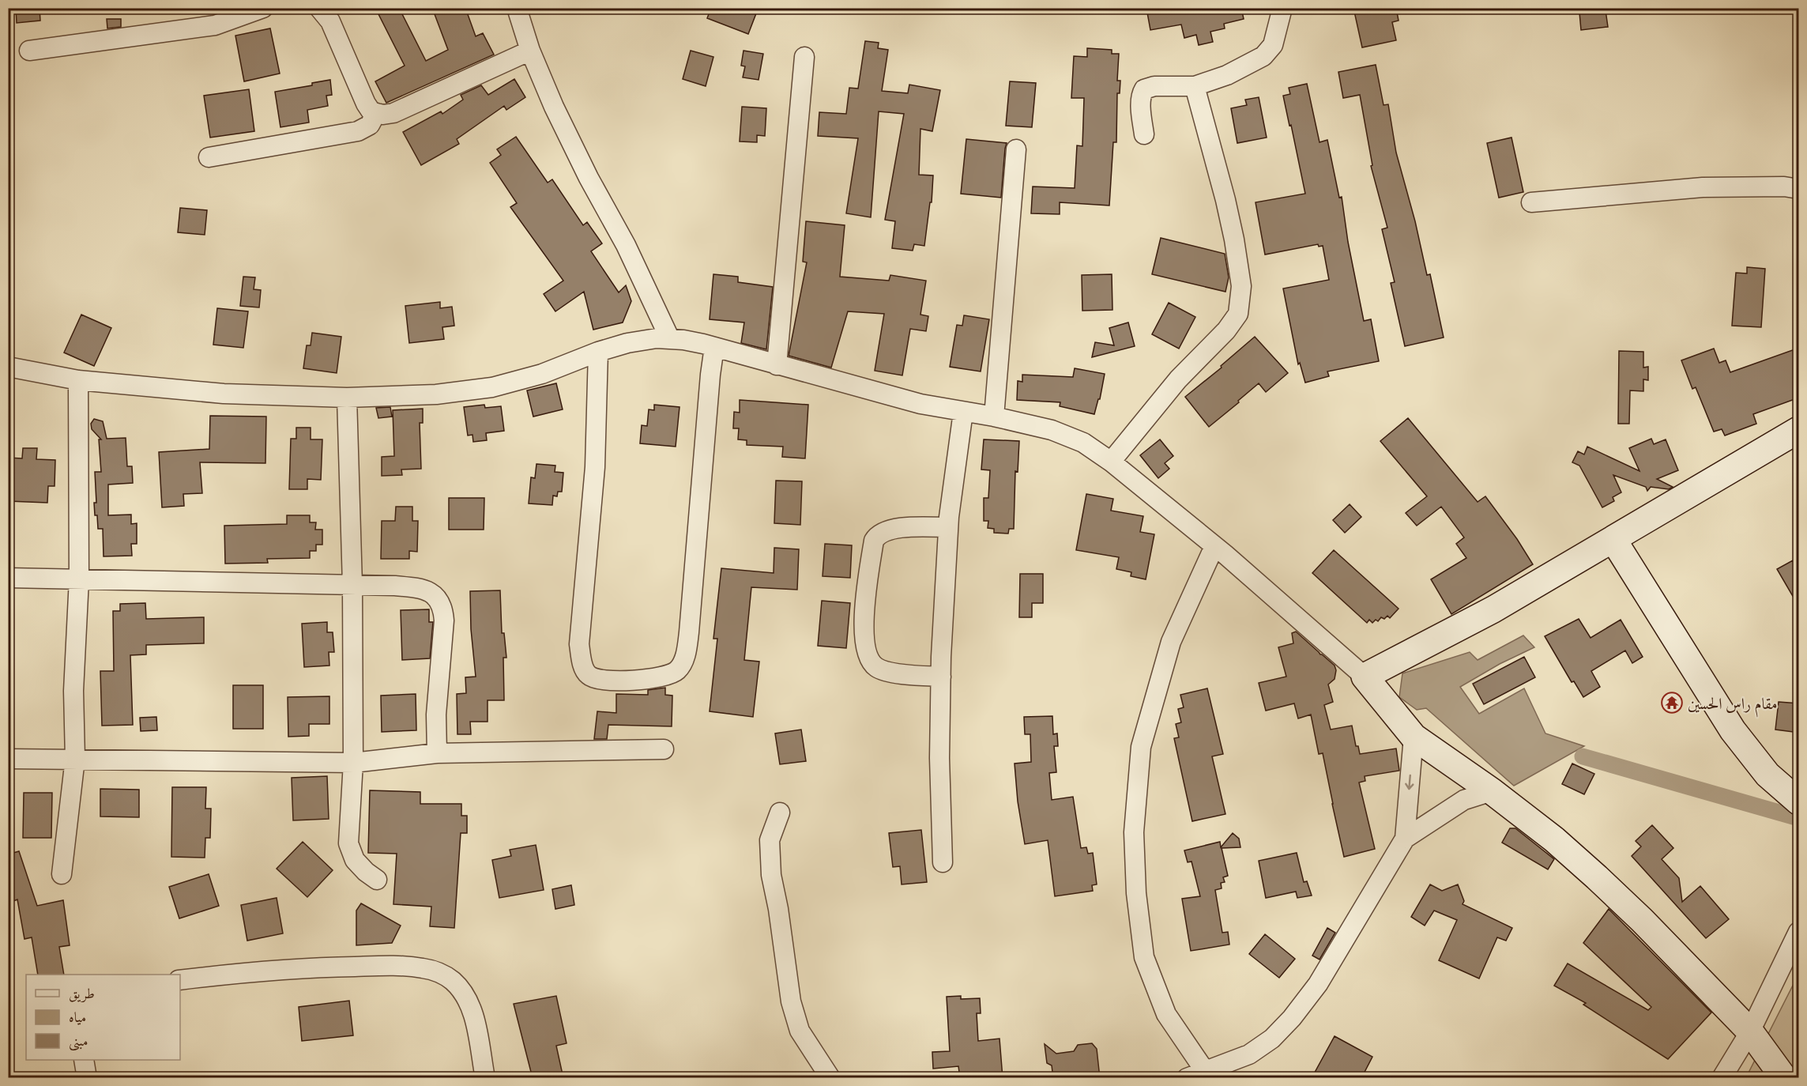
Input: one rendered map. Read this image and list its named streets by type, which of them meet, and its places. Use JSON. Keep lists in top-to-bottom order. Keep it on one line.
{"places":{"temple":["مقام راس الحسين"]},"legend":["طريق","مياه","مبنى"]}
